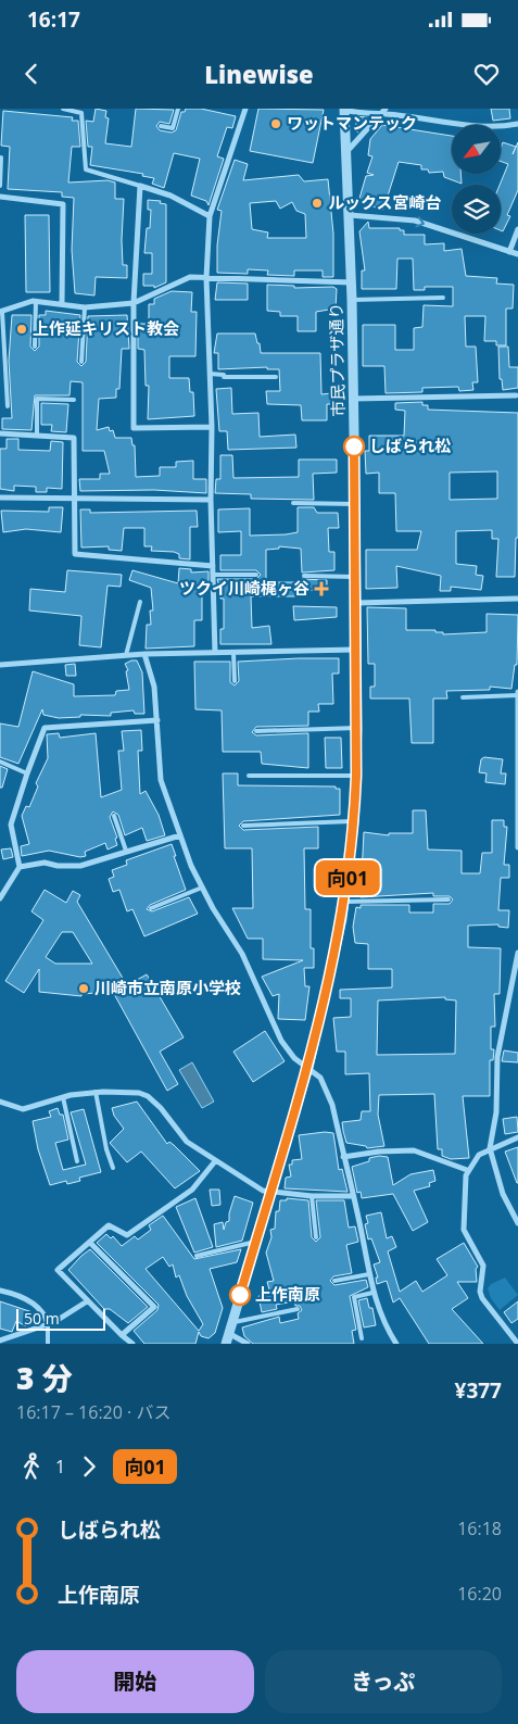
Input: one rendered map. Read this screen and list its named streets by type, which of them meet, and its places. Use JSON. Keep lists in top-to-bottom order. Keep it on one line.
{"streets":{"street":["市民プラザ通り"]},"places":{"other":["ワットマンテック","ルックス宮崎台","上作延キリスト教会","しばられ松","川崎市立南原小学校","上作南原"],"health":["ツクイ川崎梶ヶ谷"]},"lines":["bus line 向01"],"scale_bar":"50 m","north":"bottom left","page":{"status":"16:17","header":"Linewise","on_map":"向01","scale":"50 m","heading":["3 分","16:17 – 16:20 · バス","¥377"],"legs":["1","向01"],"list":[{"name":"しばられ松","value":"16:18"},{"name":"上作南原","value":"16:20"}],"buttons":["開始","きっぷ"]}}
